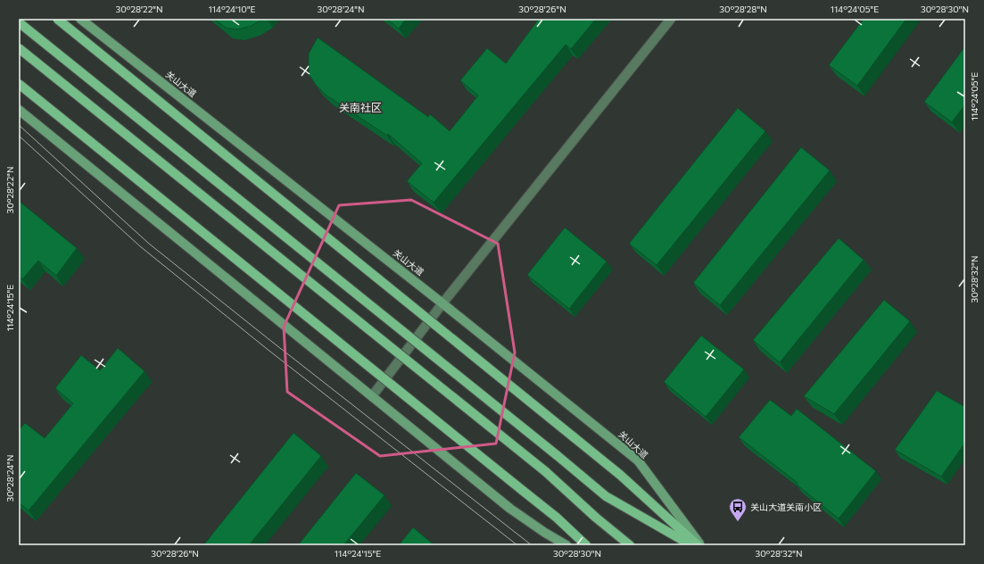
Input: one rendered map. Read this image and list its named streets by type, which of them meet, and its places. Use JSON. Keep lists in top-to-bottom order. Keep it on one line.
{"streets":{"main road":["关山大道"]},"districts":["关南社区"],"places":{"bus stop":["关山大道关南小区"]},"coordinates":["30°28'22\"N","114°24'10\"E","30°28'24\"N","30°28'26\"N","30°28'28\"N","114°24'05\"E","30°28'30\"N","30°28'32\"N","114°24'15\"E"]}
